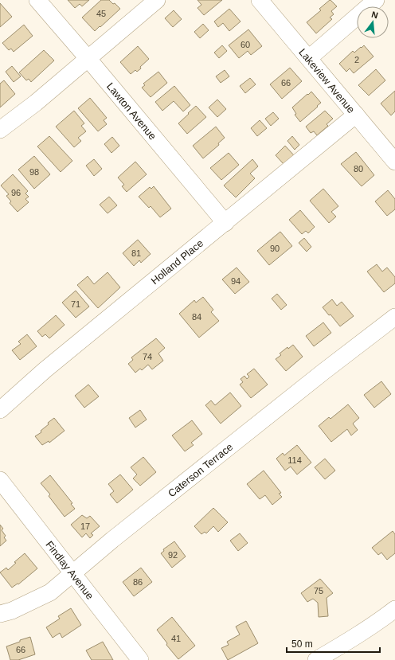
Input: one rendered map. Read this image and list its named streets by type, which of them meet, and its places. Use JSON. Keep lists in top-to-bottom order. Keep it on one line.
{"streets":{"street":["Lakeview Avenue","Lawton Avenue","Holland Place","Caterson Terrace","Findlay Avenue"]},"crossings":[["Lakeview Avenue","Holland Place"],["Lawton Avenue","Holland Place"],["Caterson Terrace","Findlay Avenue"]],"house_numbers":["45","60","2","66","80","98","96","90","81","94","71","84","74","114","17","92","86","75","41","66"],"scale_bar":"50 m","north":"top"}
